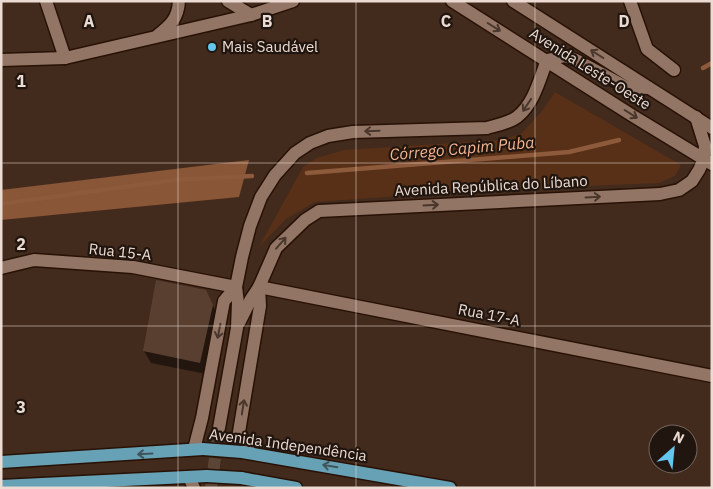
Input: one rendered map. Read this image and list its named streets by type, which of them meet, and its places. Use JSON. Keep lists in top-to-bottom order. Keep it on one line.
{"streets":{"main road":["Avenida Leste-Oeste","Avenida República do Líbano","Rua 15-A","Rua 17-A","Avenida Independência"]},"crossings":[["Avenida Leste-Oeste","Avenida República do Líbano"],["Avenida República do Líbano","Rua 15-A"],["Avenida República do Líbano","Rua 17-A"],["Avenida República do Líbano","Avenida Independência"]],"water":["Córrego Capim Puba"],"places":["Mais Saudável"],"north":"top right","grid":{"columns":["A","B","C","D"],"rows":["1","2","3"]}}
